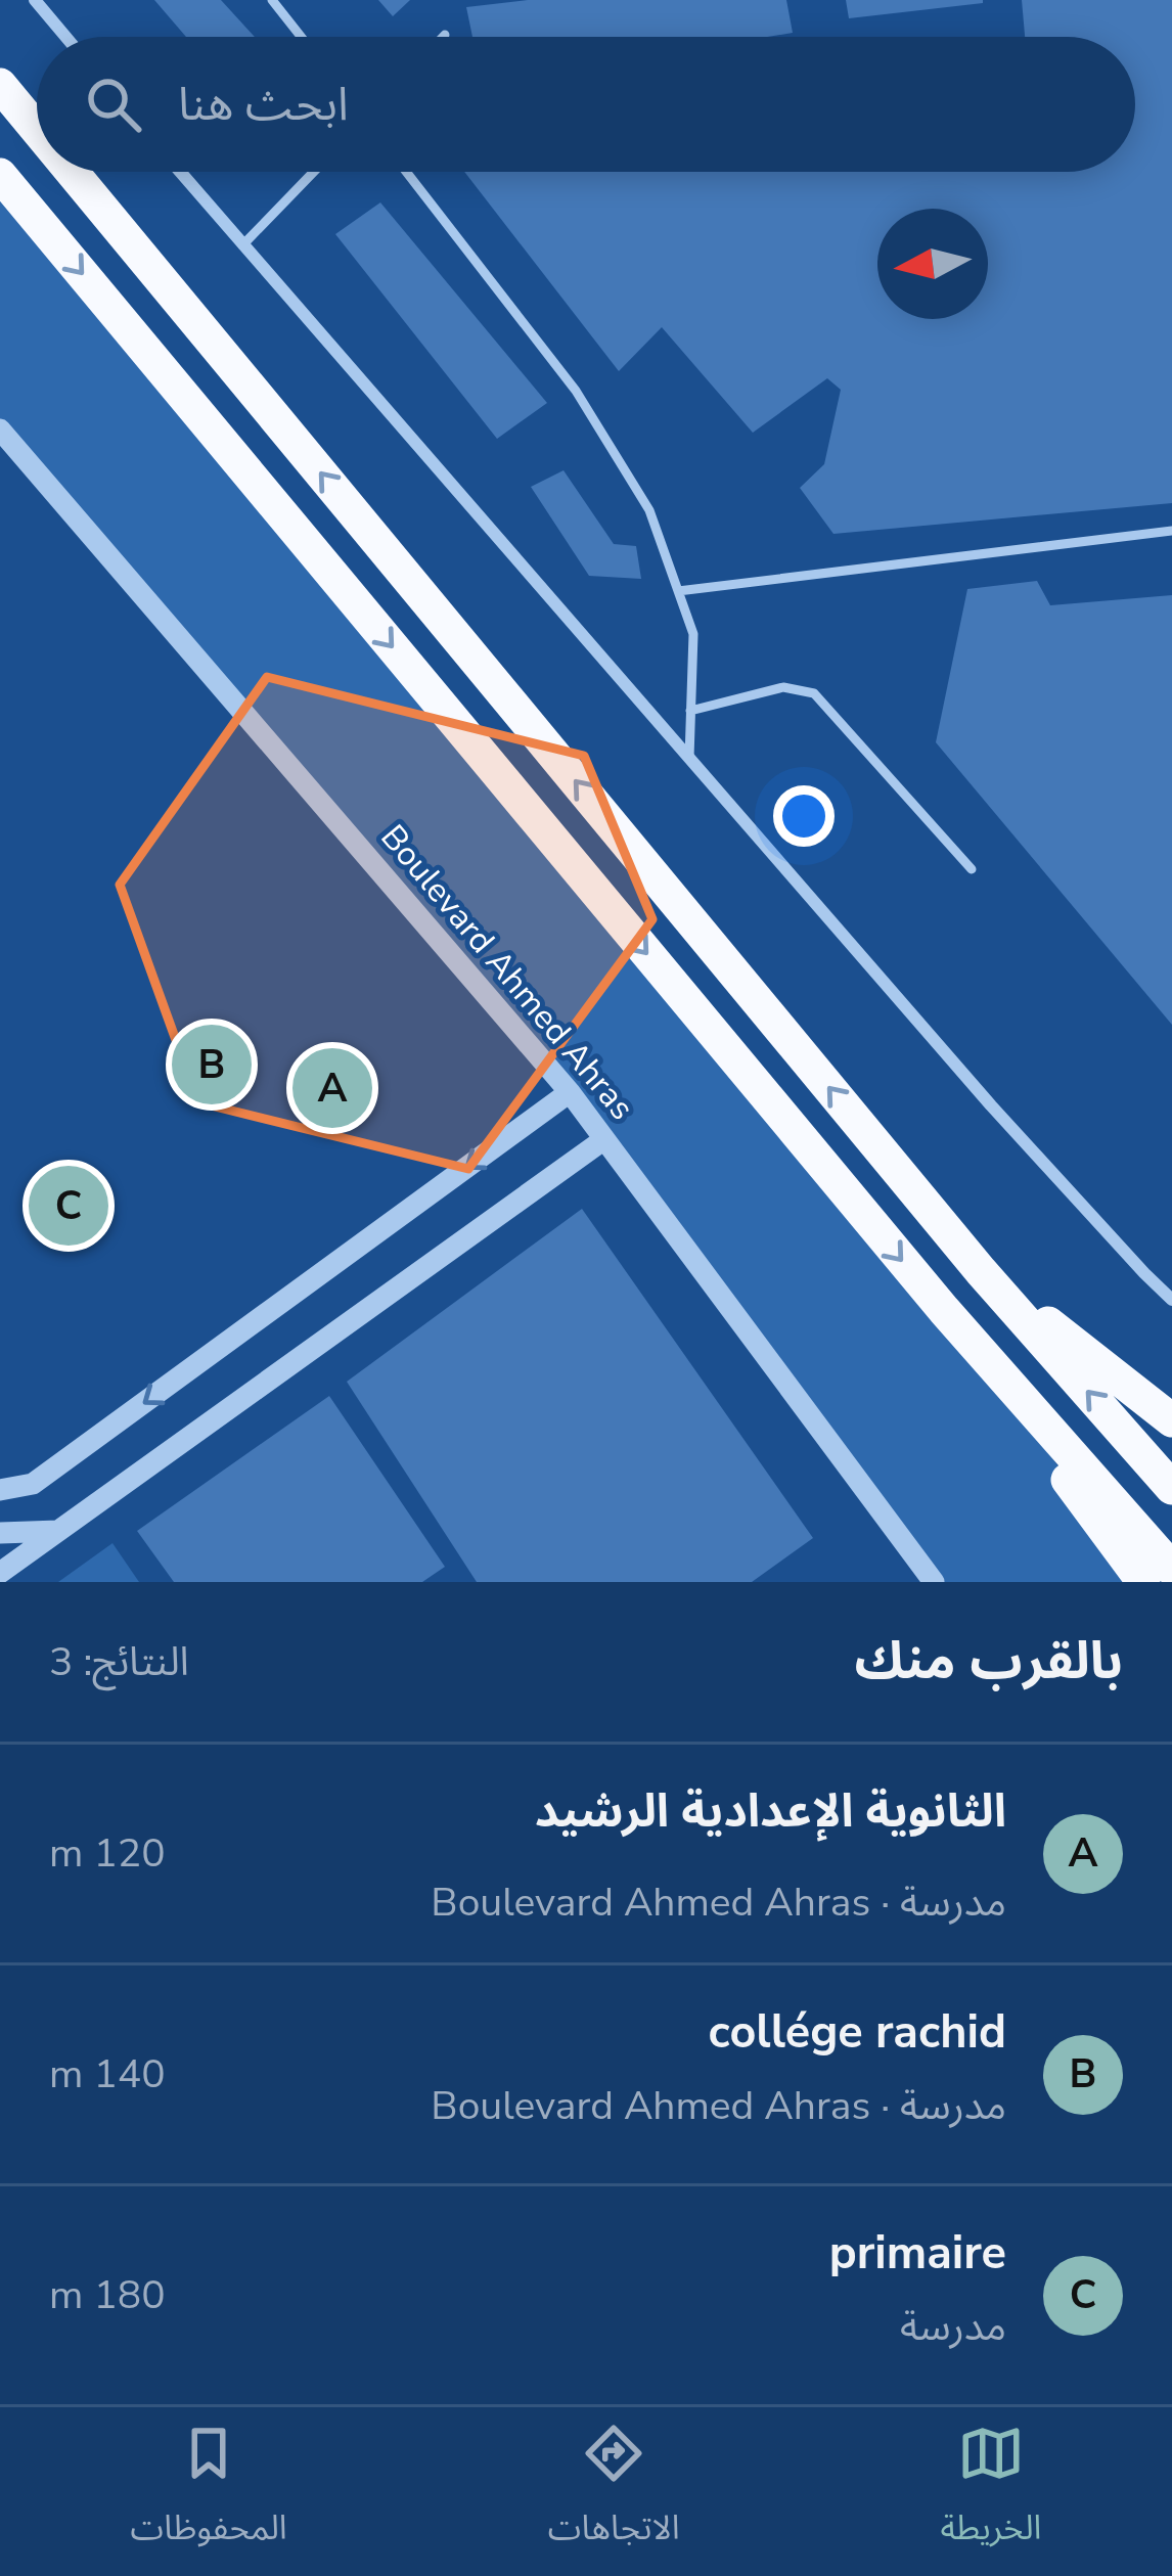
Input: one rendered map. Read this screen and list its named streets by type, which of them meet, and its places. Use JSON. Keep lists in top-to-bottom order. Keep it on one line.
{"streets":{"street":["Boulevard Ahmed Ahras"]},"north":"left","page":{"search":"ابحث هنا","pins":["B","A","C"],"heading":["بالقرب منك","النتائج: 3"],"list":[{"mark":"A","name":"الثانوية الإعدادية الرشيد","note":"مدرسة · Boulevard Ahmed Ahras","value":"120 m"},{"mark":"B","name":"collége rachid","note":"مدرسة · Boulevard Ahmed Ahras","value":"140 m"},{"mark":"C","name":"primaire","note":"مدرسة","value":"180 m"}],"nav":["الخريطة","الاتجاهات","المحفوظات"]}}
